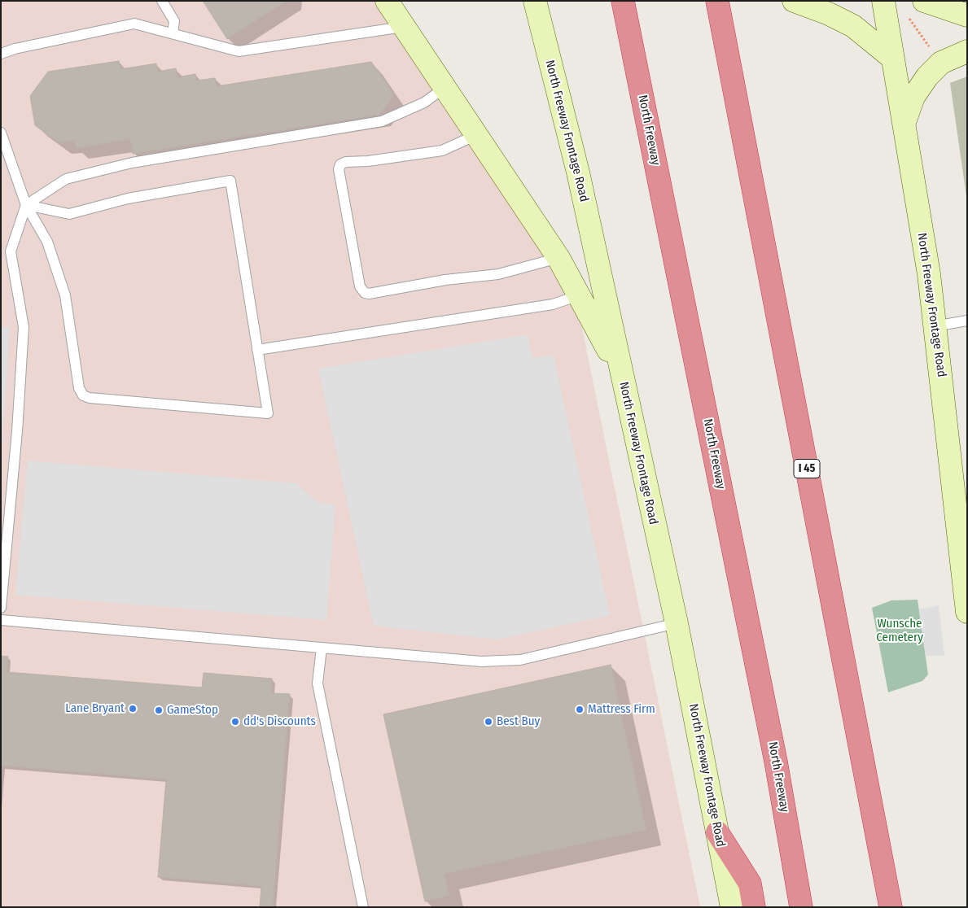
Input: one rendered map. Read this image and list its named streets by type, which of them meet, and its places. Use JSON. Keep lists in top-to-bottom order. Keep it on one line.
{"streets":{"highway":["North Freeway","I 45"],"main road":["North Freeway Frontage Road"]},"parks":["Wunsche Cemetery"],"places":["Lane Bryant","Mattress Firm","GameStop","dd's Discounts","Best Buy"]}
